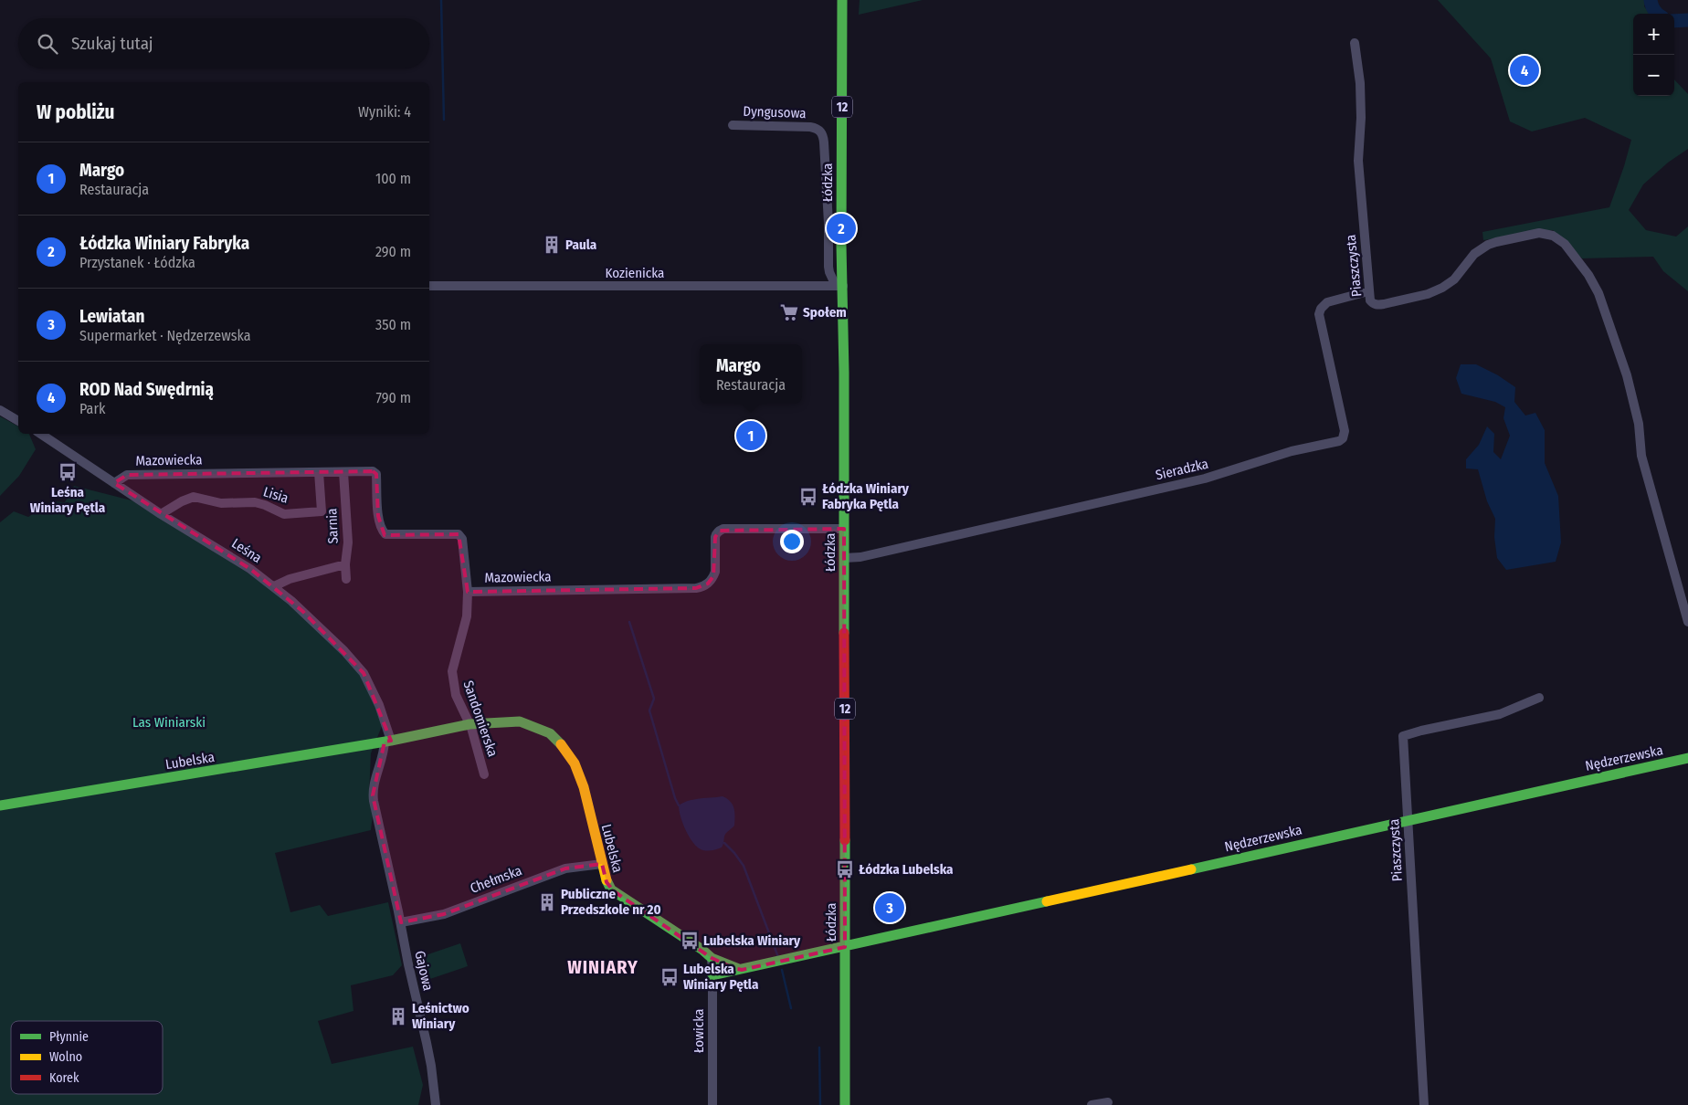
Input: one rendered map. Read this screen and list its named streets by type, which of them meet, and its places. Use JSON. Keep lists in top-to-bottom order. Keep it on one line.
{"streets":{"street":["12","Dyngusowa","Łódzka","Piaszczysta","Kozienicka","Mazowiecka","Sieradzka","Lisia","Sarnia","Leśna","Sandomierska","Nędzerzewska","Lubelska","Chełmska","Gajowa","Łowicka"]},"crossings":[["Dyngusowa","Łódzka"],["Dyngusowa","Kozienicka"],["Łódzka","Kozienicka"],["Łódzka","Mazowiecka"],["Łódzka","Sieradzka"],["Łódzka","Nędzerzewska"],["Piaszczysta","Sieradzka"],["Piaszczysta","Nędzerzewska"],["Mazowiecka","Lisia"],["Mazowiecka","Sarnia"],["Mazowiecka","Leśna"],["Mazowiecka","Sandomierska"],["Lisia","Leśna"],["Leśna","Lubelska"],["Sandomierska","Lubelska"],["Lubelska","Chełmska"],["Lubelska","Łowicka"],["Chełmska","Gajowa"]],"districts":["WINIARY"],"parks":["Las Winiarski"],"places":{"building":["Paula","Publiczne Przedszkole nr 20","Leśnictwo Winiary"],"supermarket":["Społem"],"bus stop":["Leśna Winiary Pętla","Łódzka Winiary Fabryka Pętla","Łódzka Lubelska","Lubelska Winiary","Lubelska Winiary Pętla"]},"legend":["Płynnie","Wolno","Korek"],"page":{"map_buttons":["+","−"],"search":"Szukaj tutaj","pins":["4","2","1","3"],"heading":["W pobliżu","Wyniki: 4"],"list":[{"mark":"1","name":"Margo","note":"Restauracja","value":"100 m"},{"mark":"2","name":"Łódzka Winiary Fabryka","note":"Przystanek · Łódzka","value":"290 m"},{"mark":"3","name":"Lewiatan","note":"Supermarket · Nędzerzewska","value":"350 m"},{"mark":"4","name":"ROD Nad Swędrnią","note":"Park","value":"790 m"}],"popup":["Margo","Restauracja"]}}
